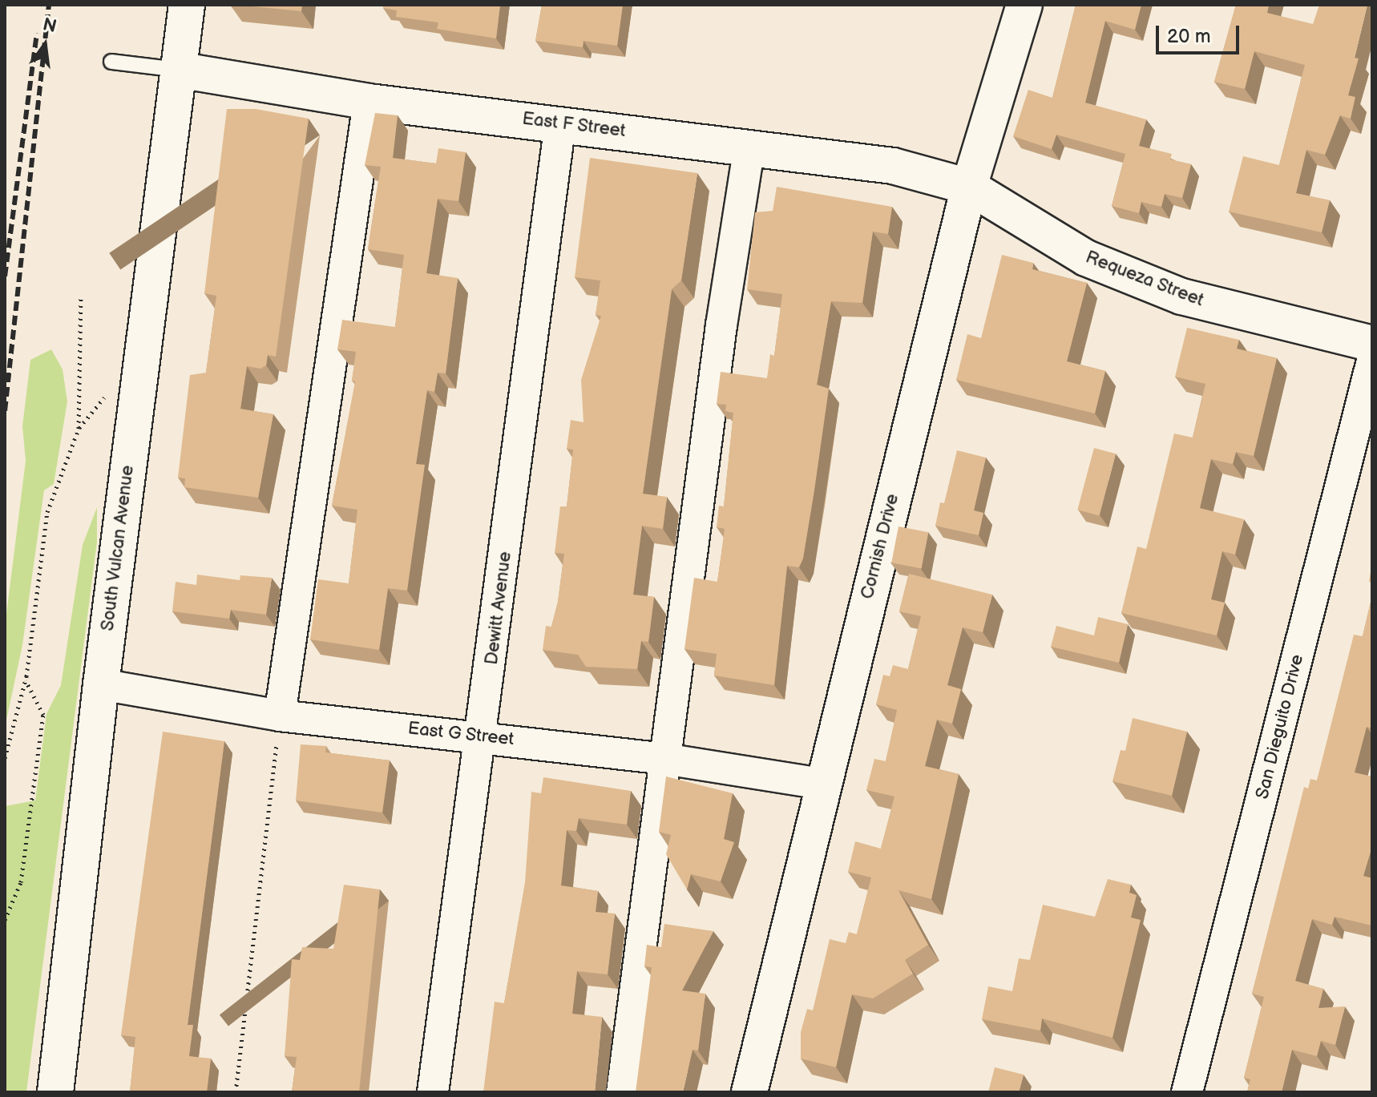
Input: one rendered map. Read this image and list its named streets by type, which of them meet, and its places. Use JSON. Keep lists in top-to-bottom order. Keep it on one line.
{"streets":{"street":["East F Street","Requeza Street","Cornish Drive","South Vulcan Avenue","Dewitt Avenue","San Dieguito Drive","East G Street"]},"crossings":[["East F Street","Requeza Street"],["East F Street","Cornish Drive"],["East F Street","South Vulcan Avenue"],["East F Street","Dewitt Avenue"],["Requeza Street","Cornish Drive"],["Cornish Drive","East G Street"],["South Vulcan Avenue","East G Street"],["Dewitt Avenue","East G Street"]],"scale_bar":"20 m","north":"top"}
